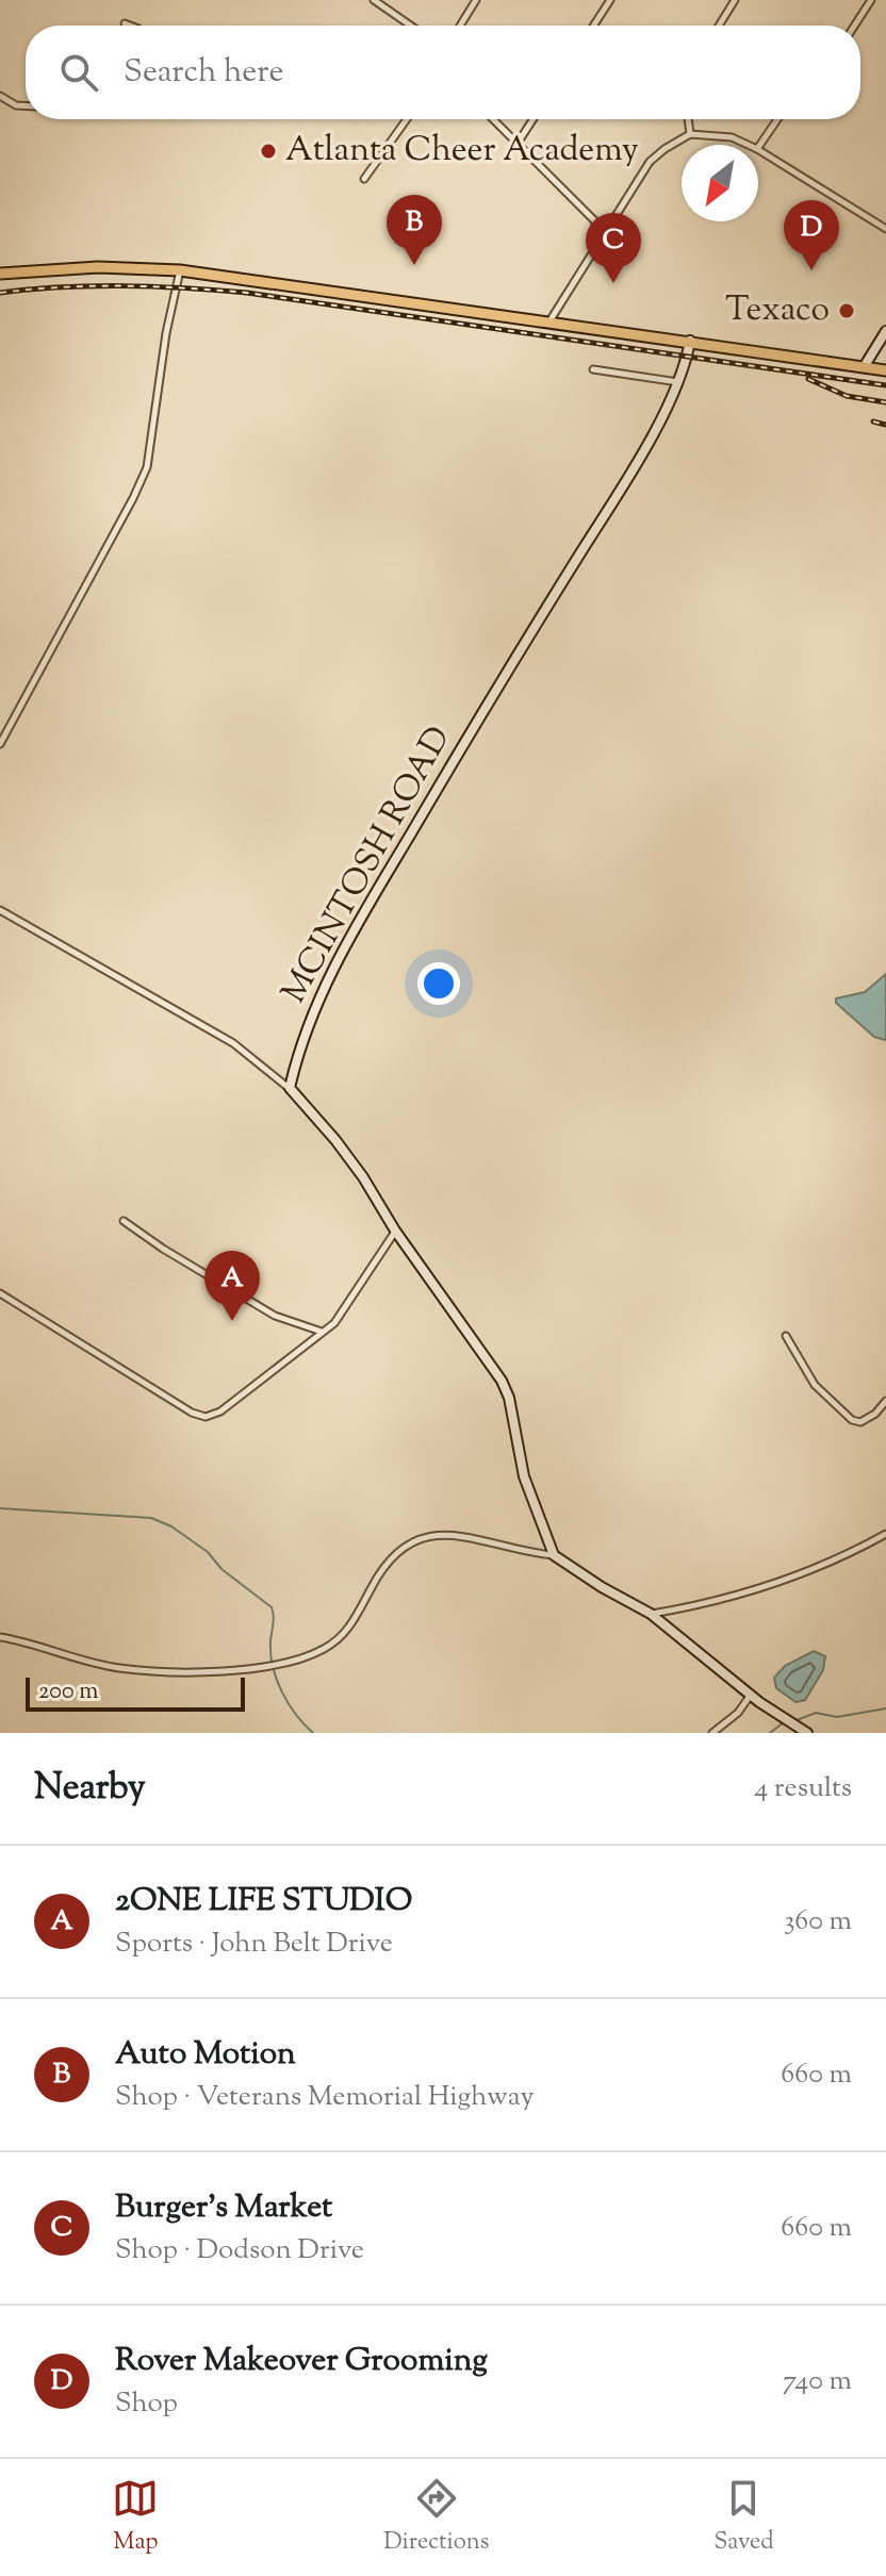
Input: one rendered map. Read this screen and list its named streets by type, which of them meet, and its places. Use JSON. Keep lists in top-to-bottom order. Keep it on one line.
{"streets":{"street":["MCINTOSH ROAD"]},"places":["Atlanta Cheer Academy","Texaco"],"scale_bar":"200 m","north":"bottom left","page":{"search":"Search here","pins":["B","D","C","A"],"scale":"200 m","heading":["Nearby","4 results"],"list":[{"mark":"A","name":"2ONE LIFE STUDIO","note":"Sports · John Belt Drive","value":"360 m"},{"mark":"B","name":"Auto Motion","note":"Shop · Veterans Memorial Highway","value":"660 m"},{"mark":"C","name":"Burger's Market","note":"Shop · Dodson Drive","value":"660 m"},{"mark":"D","name":"Rover Makeover Grooming","note":"Shop","value":"740 m"}],"nav":["Map","Directions","Saved"]}}
